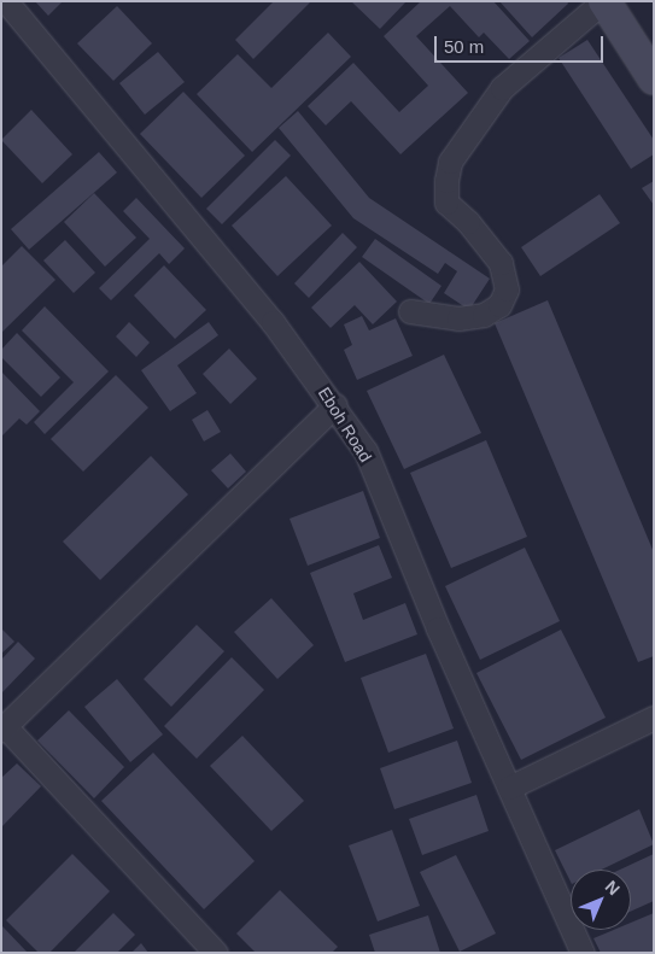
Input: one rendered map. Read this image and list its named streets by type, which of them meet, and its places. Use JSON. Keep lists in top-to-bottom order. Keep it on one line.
{"streets":{"street":["Eboh Road"]},"scale_bar":"50 m","north":"top right"}
